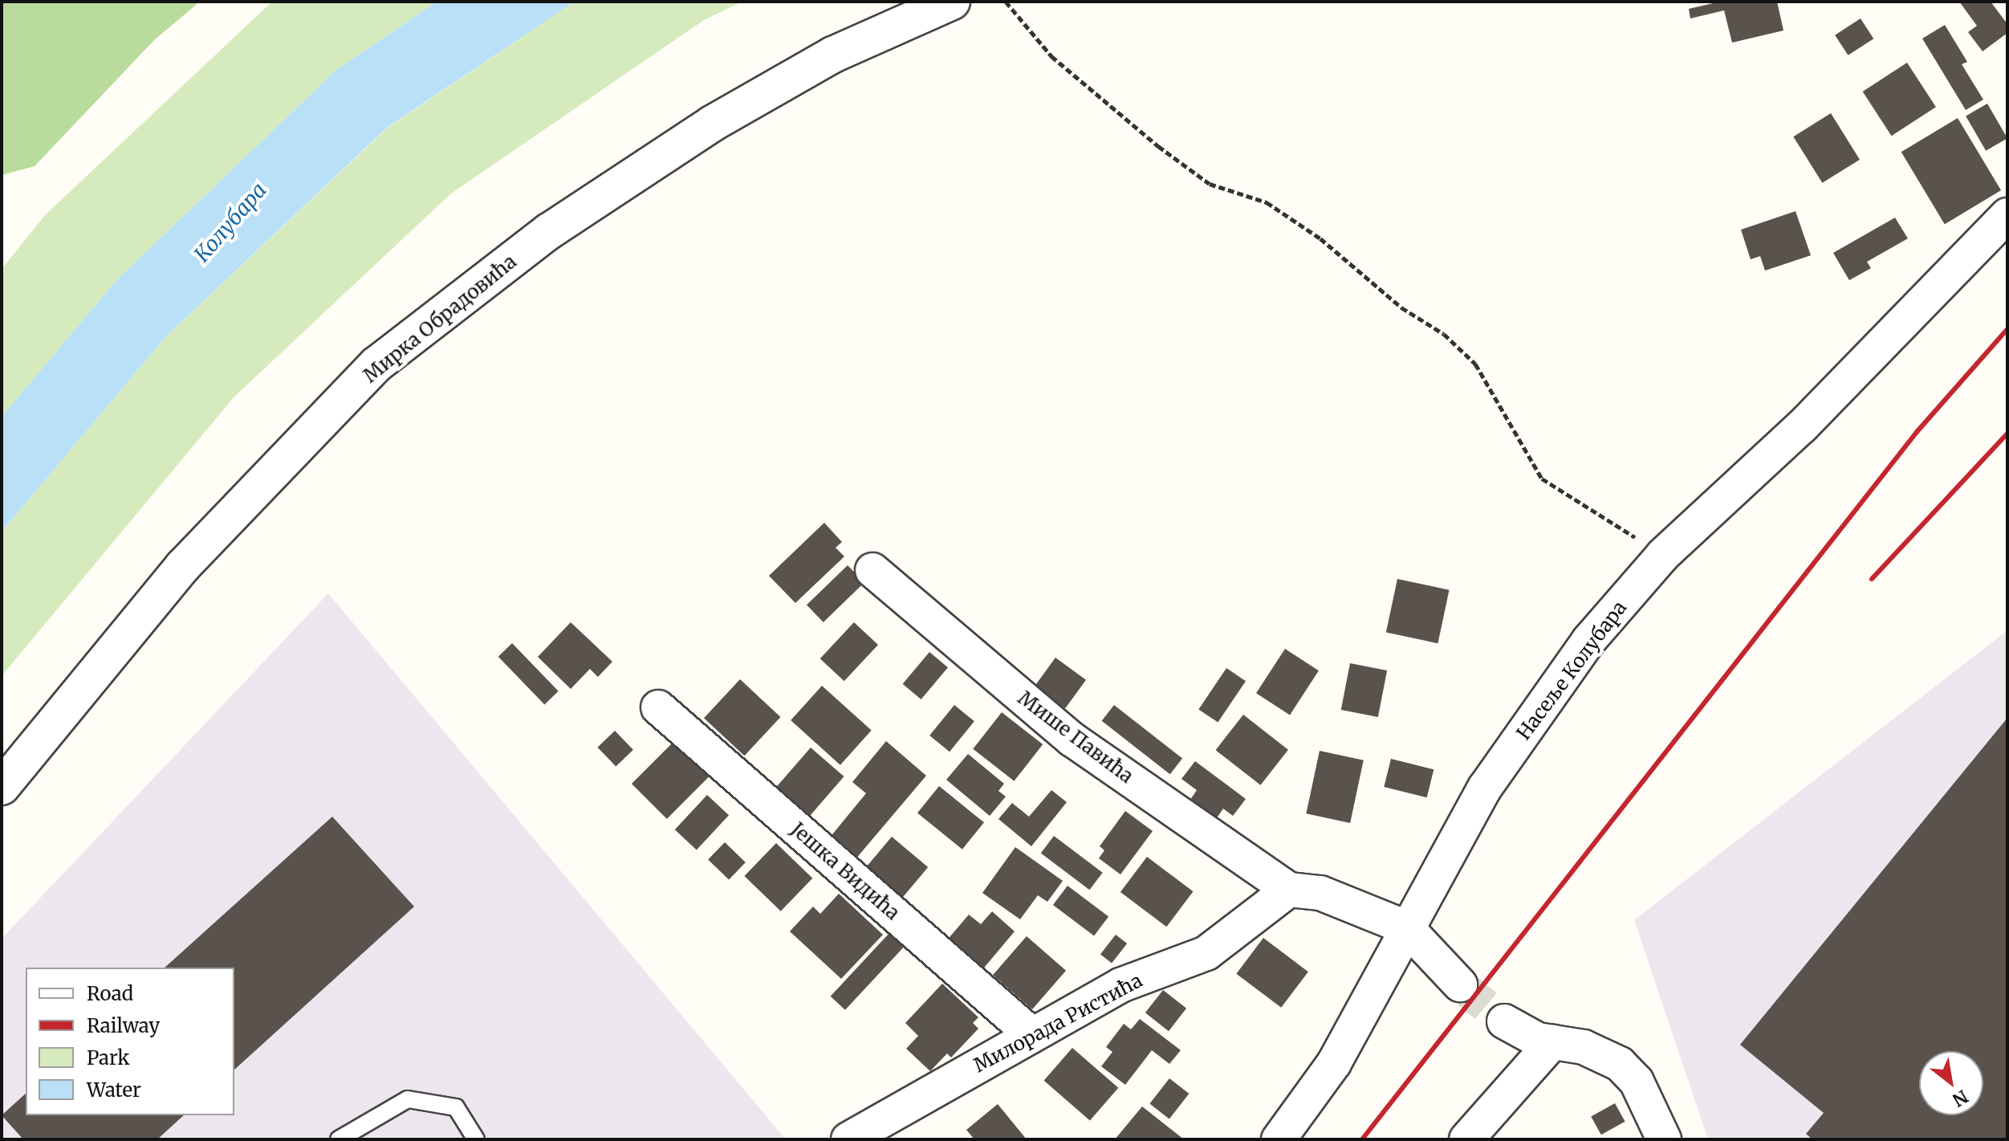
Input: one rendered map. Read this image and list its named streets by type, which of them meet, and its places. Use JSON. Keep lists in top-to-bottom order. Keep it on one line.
{"streets":{"street":["Мирка Обрадовића","Насеље Колубара","Мише Павића","Јешка Видића","Милорада Ристића"]},"crossings":[["Мише Павића","Милорада Ристића"],["Јешка Видића","Милорада Ристића"]],"water":["Колубара"],"legend":["Road","Railway","Park","Water"],"north":"bottom right"}
